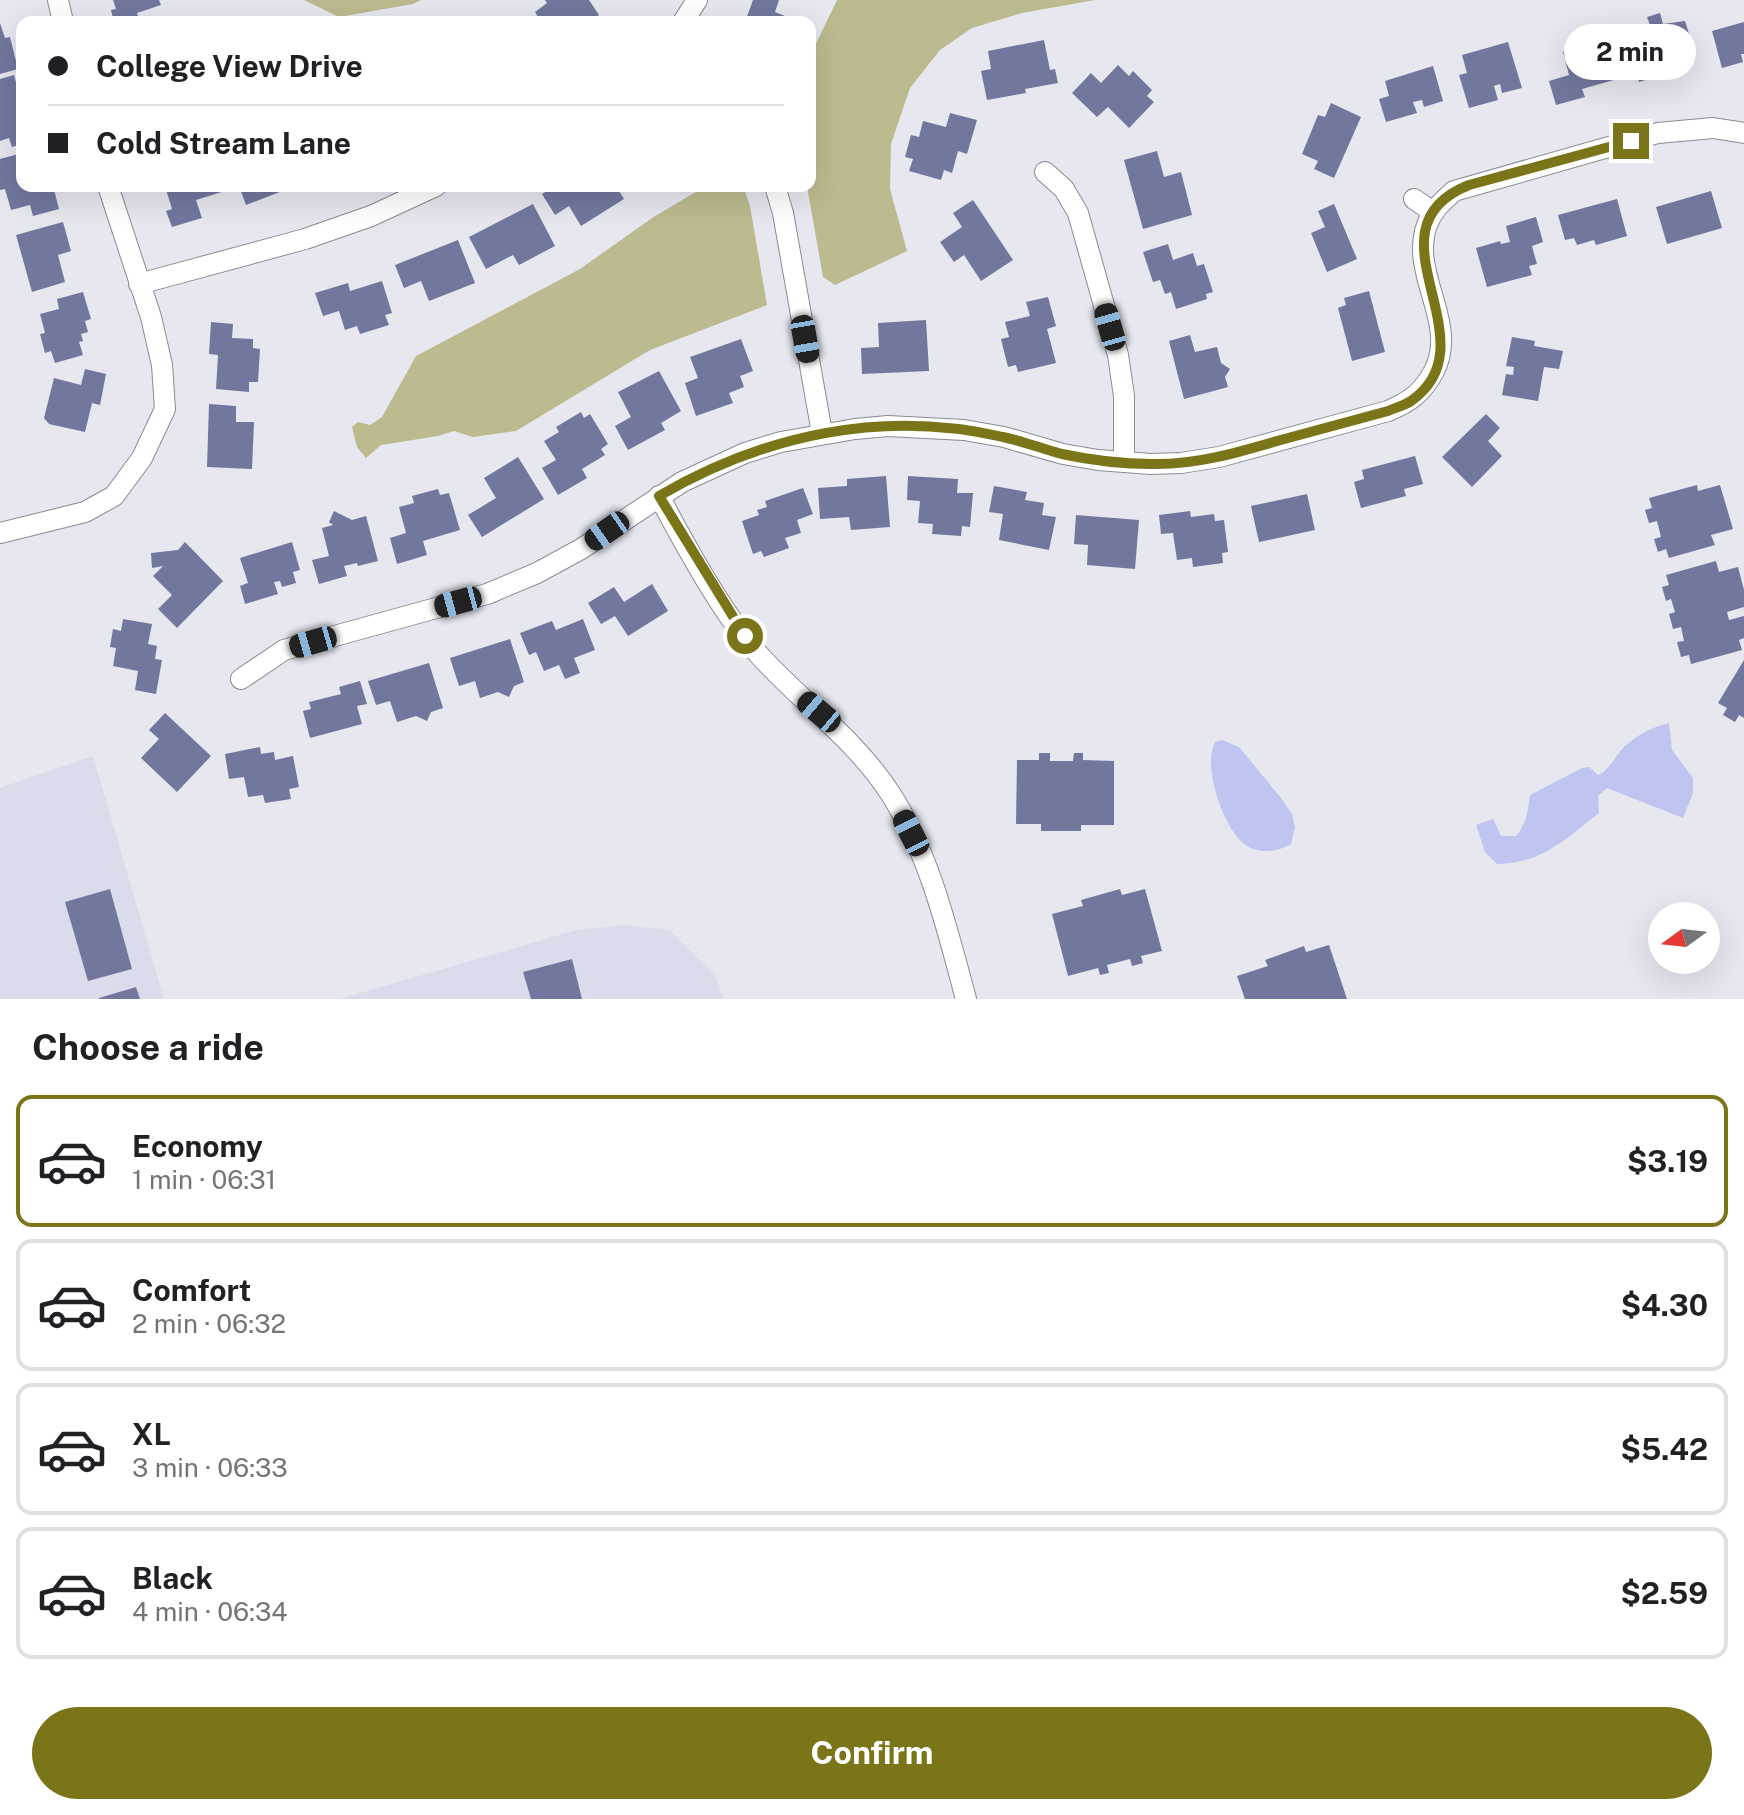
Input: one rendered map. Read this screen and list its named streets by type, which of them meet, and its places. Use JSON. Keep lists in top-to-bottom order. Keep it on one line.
{"north":"left","page":{"banner":["College View Drive","Cold Stream Lane"],"bubble":"2 min","heading":"Choose a ride","list":[{"name":"Economy","note":"1 min · 06:31","value":"$3.19"},{"name":"Comfort","note":"2 min · 06:32","value":"$4.30"},{"name":"XL","note":"3 min · 06:33","value":"$5.42"},{"name":"Black","note":"4 min · 06:34","value":"$2.59"}],"buttons":"Confirm"}}
